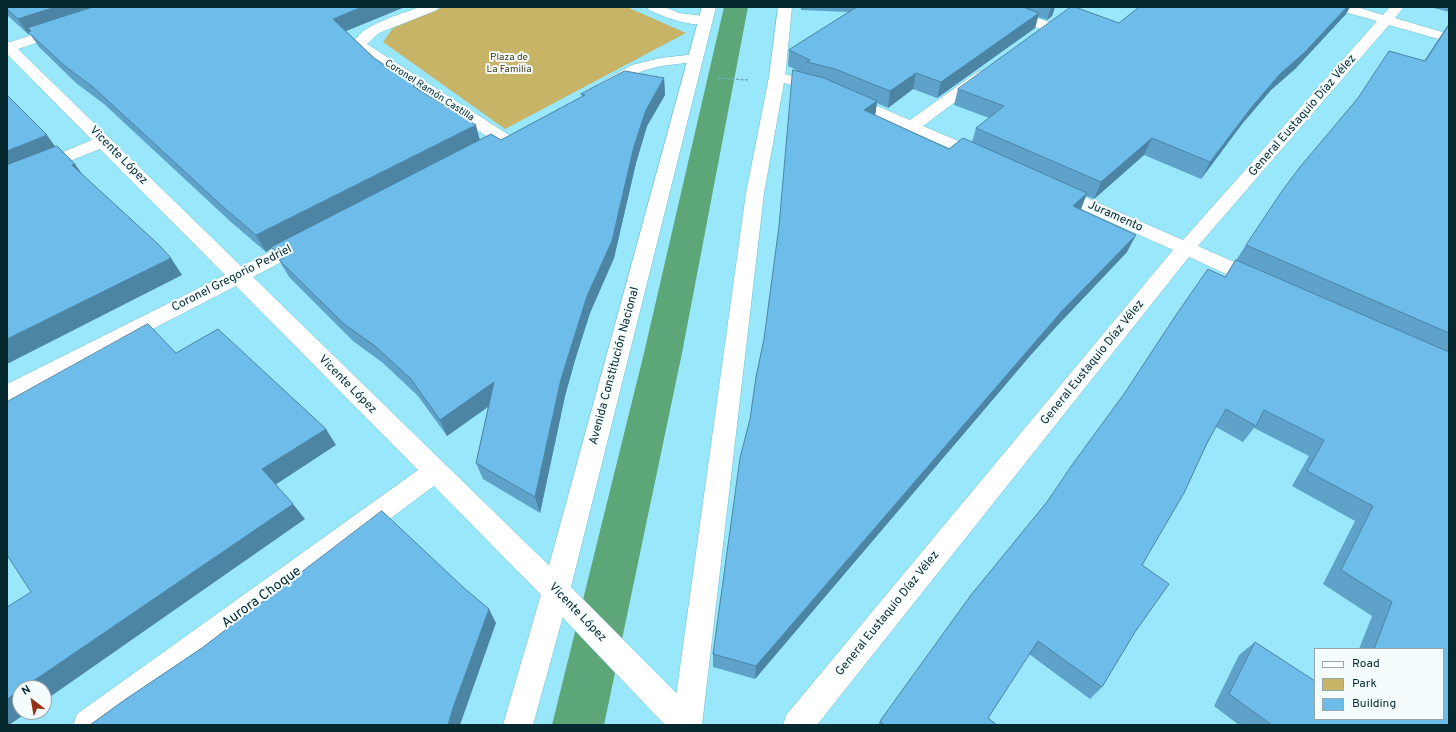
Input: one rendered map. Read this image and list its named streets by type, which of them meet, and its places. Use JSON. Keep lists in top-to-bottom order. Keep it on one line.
{"streets":{"street":["Coronel Ramón Castilla","General Eustaquio Díaz Vélez","Vicente López","Juramento","Coronel Gregorio Pedriel","Avenida Constitución Nacional","Aurora Choque"]},"crossings":[["General Eustaquio Díaz Vélez","Juramento"],["Vicente López","Coronel Gregorio Pedriel"],["Vicente López","Avenida Constitución Nacional"],["Vicente López","Aurora Choque"]],"parks":["Plaza de La Familia"],"legend":["Road","Park","Building"],"north":"top left"}
